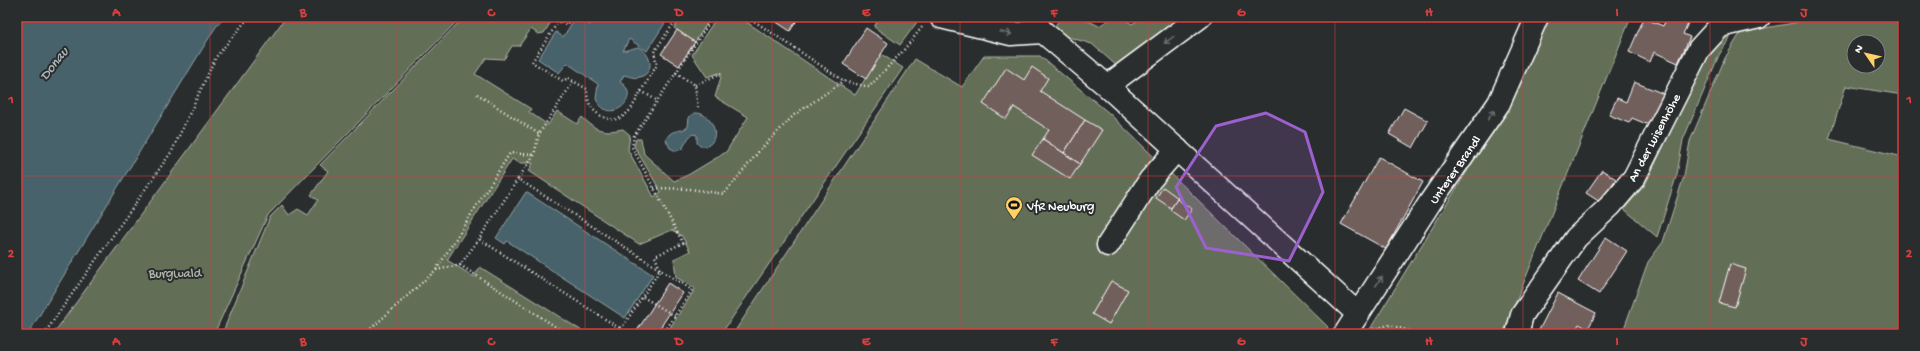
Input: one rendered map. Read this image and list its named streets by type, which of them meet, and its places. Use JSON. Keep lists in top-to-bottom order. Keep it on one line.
{"streets":{"street":["An der Luisenhöhe","Unterer Brandl"]},"one_way":["Unterer Brandl"],"water":["Donau"],"parks":["Burgwald"],"places":{"sports":["VfR Neuburg"]},"north":"top left","grid":{"columns":["A","B","C","D","E","F","G","H","I","J"],"rows":["1","2"]}}
